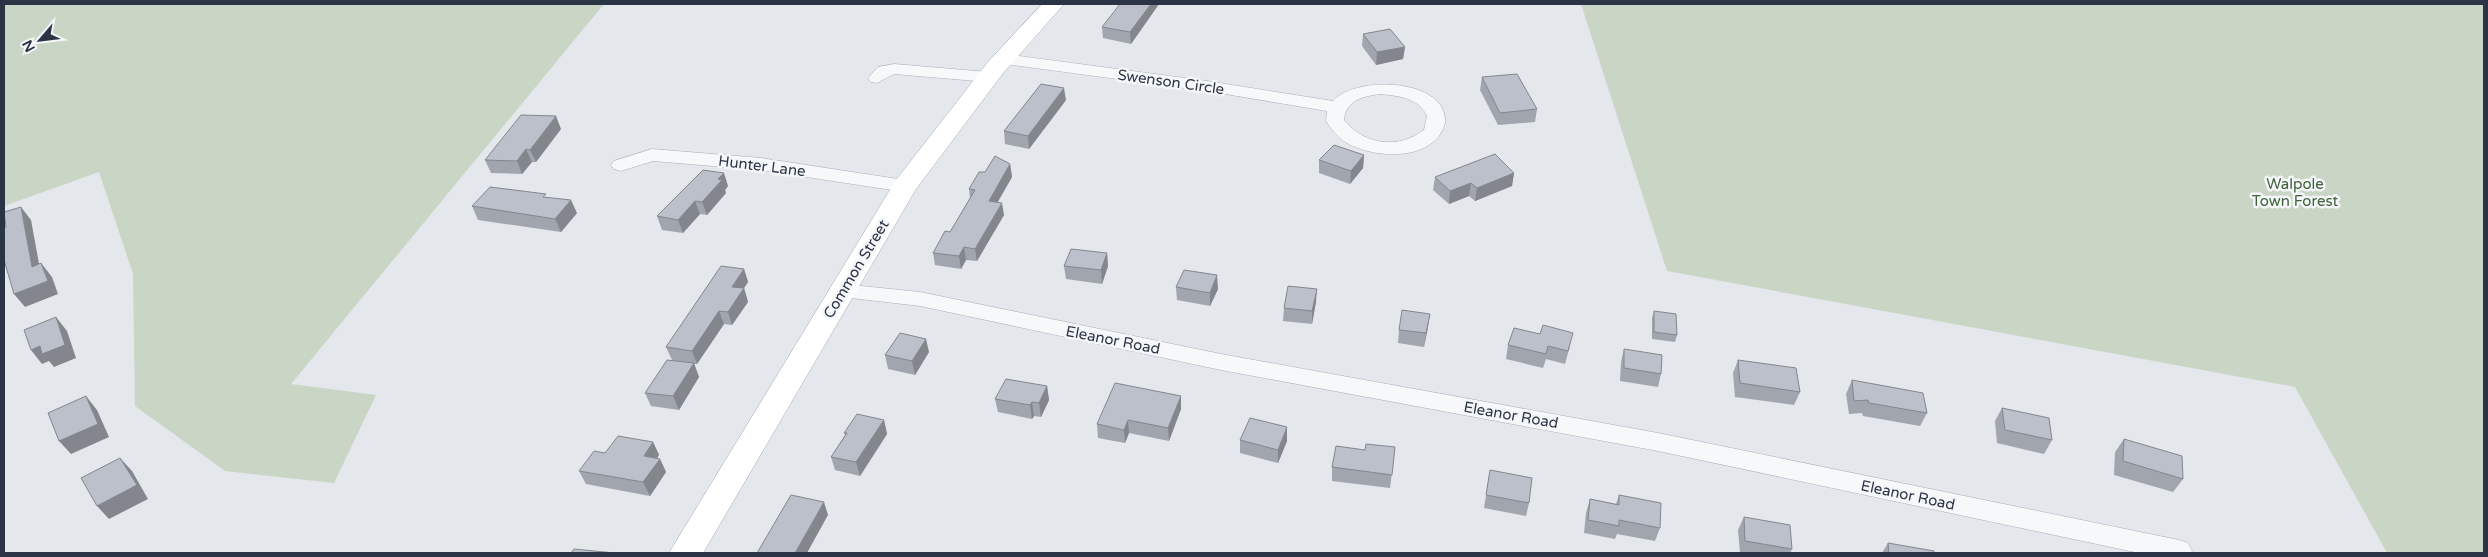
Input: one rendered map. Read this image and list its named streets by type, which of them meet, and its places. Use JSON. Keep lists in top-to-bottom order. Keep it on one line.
{"streets":{"main road":["Common Street"],"street":["Swenson Circle","Hunter Lane","Eleanor Road"]},"crossings":[["Swenson Circle","Common Street"],["Hunter Lane","Common Street"],["Common Street","Eleanor Road"]],"parks":["Walpole Town Forest"],"north":"bottom left"}
